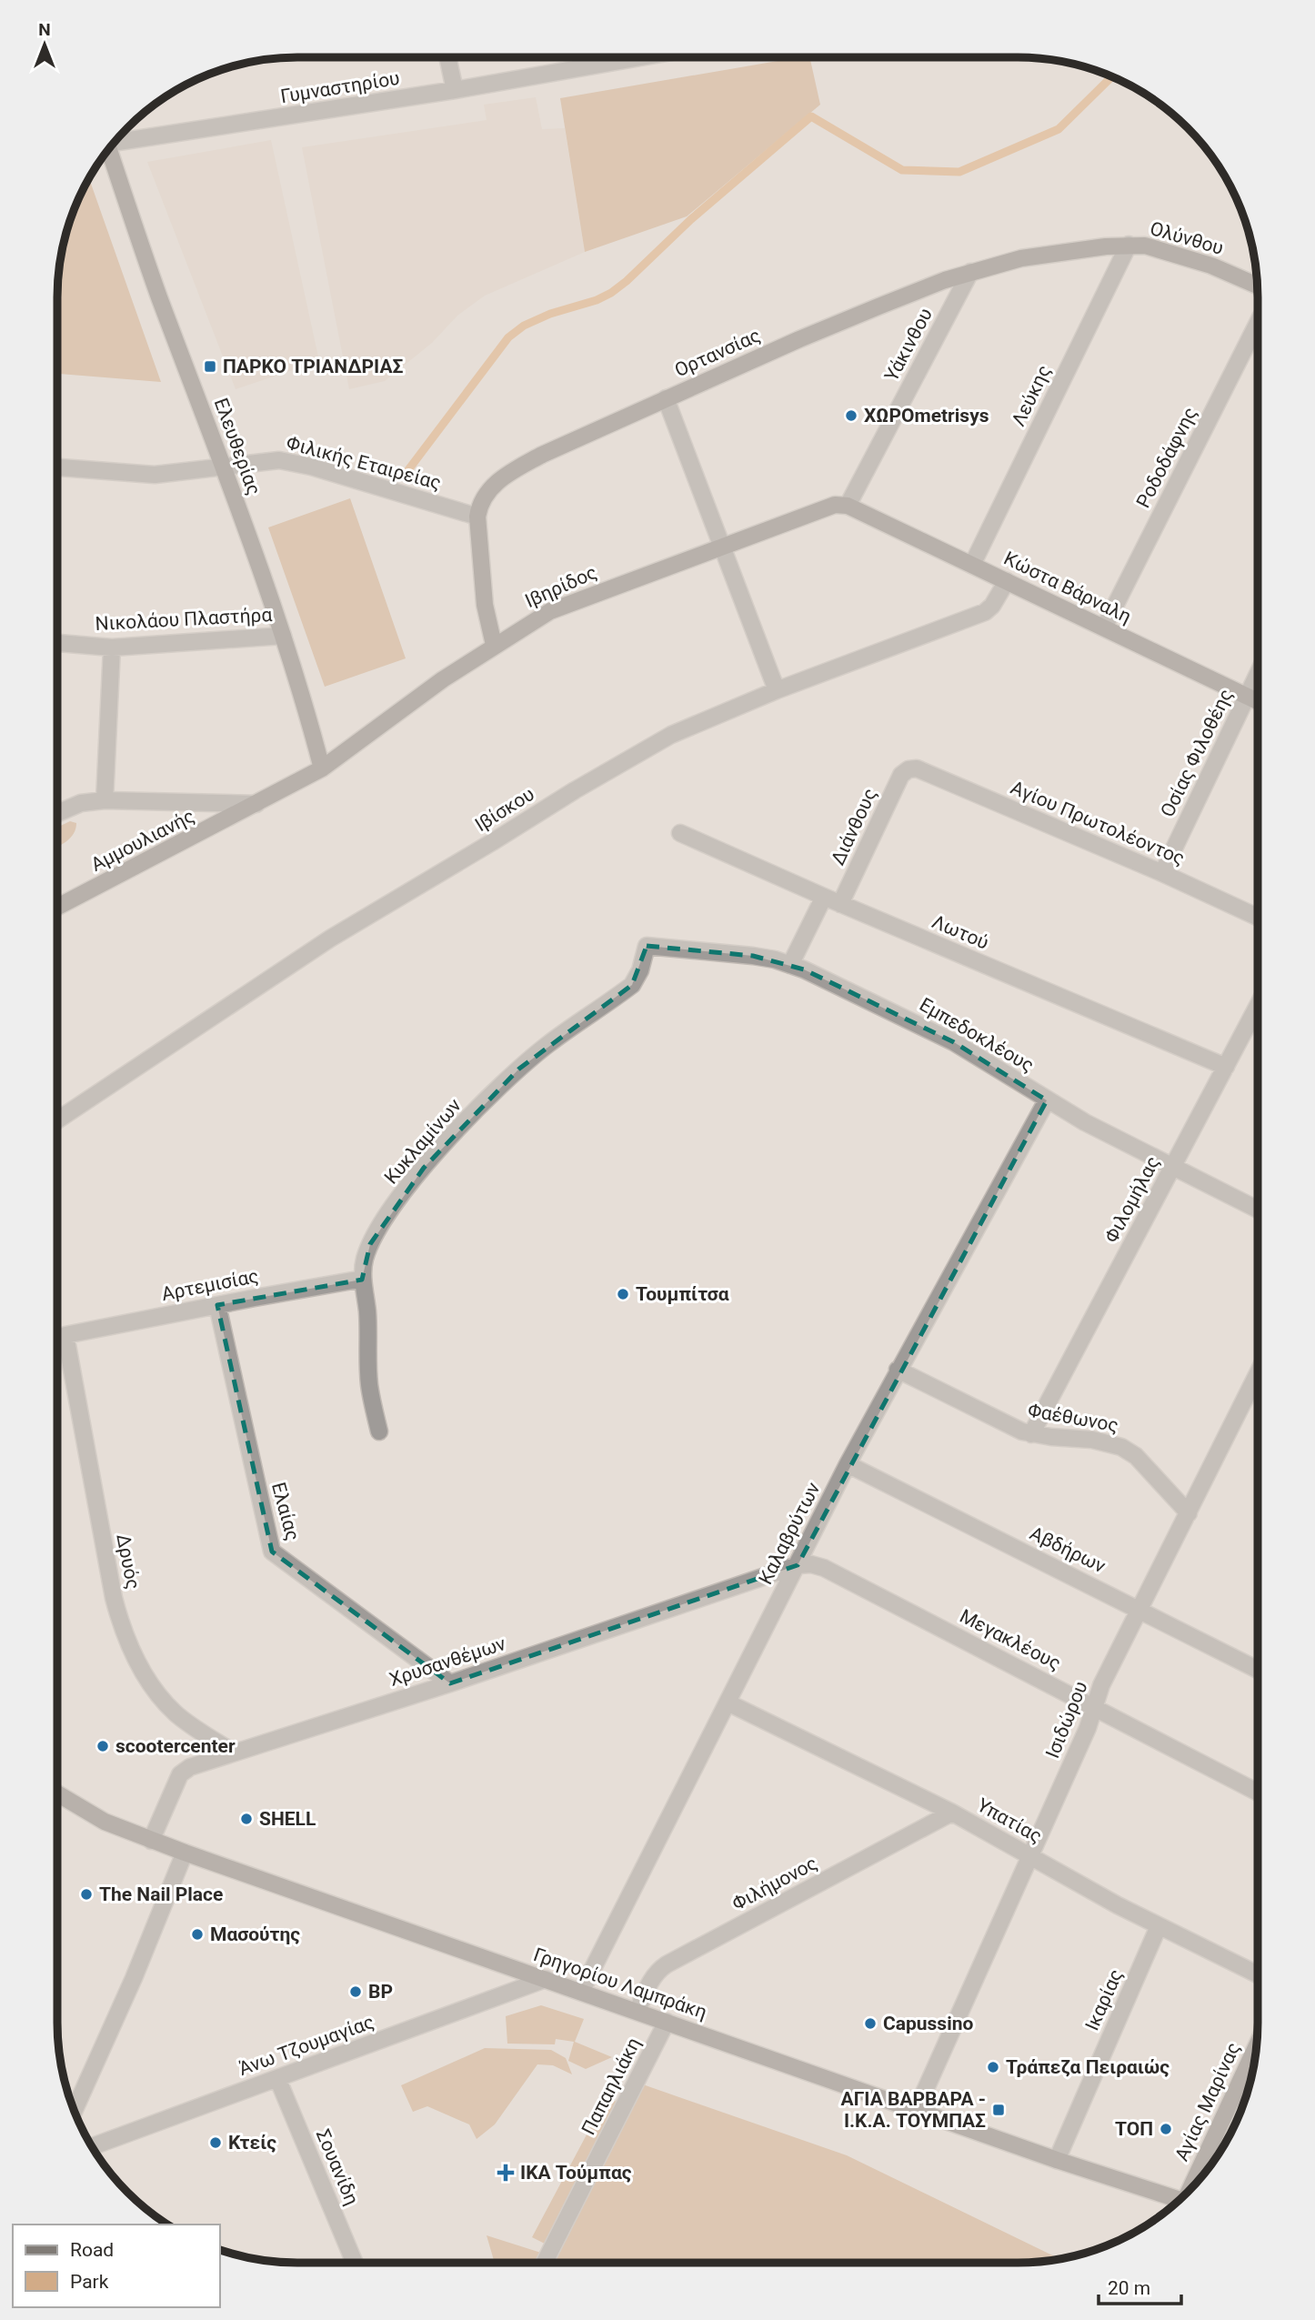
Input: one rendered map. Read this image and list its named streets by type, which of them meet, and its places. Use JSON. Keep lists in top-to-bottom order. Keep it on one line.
{"streets":{"street":["Γυμναστηρίου","Ολύνθου","Υάκινθου","Ορτανσίας","Λεύκης","Ελευθερίας","Ροδοδάφνης","Φιλικής Εταιρείας","Ιβηρίδος","Κώστα Βάρναλη","Νικολάου Πλαστήρα","Οσίας Φιλοθέης","Ιβίσκου","Αγίου Πρωτολέοντος","Διάνθους","Αμμουλιανής","Λωτού","Εμπεδοκλέους","Κυκλαμίνων","Φιλομήλας","Αρτεμισίας","Φαέθωνος","Ελαίας","Καλαβρύτων","Αβδήρων","Δρυός","Μεγακλέους","Χρυσανθέμων","Ισιδώρου","Υπατίας","Φιλήμονος","Γρηγορίου Λαμπράκη","Ικαρίας","Άνω Τζουμαγίας","Παπαηλιάκη","Αγίας Μαρίνας","Σουανίδη"]},"crossings":[["Ολύνθου","Ορτανσίας"],["Ολύνθου","Λεύκης"],["Υάκινθου","Ορτανσίας"],["Υάκινθου","Ιβηρίδος"],["Υάκινθου","Κώστα Βάρναλη"],["Ορτανσίας","Λεύκης"],["Ορτανσίας","Φιλικής Εταιρείας"],["Ορτανσίας","Ιβηρίδος"],["Λεύκης","Κώστα Βάρναλη"],["Ελευθερίας","Φιλικής Εταιρείας"],["Ελευθερίας","Ιβηρίδος"],["Ελευθερίας","Νικολάου Πλαστήρα"],["Ελευθερίας","Αμμουλιανής"],["Ροδοδάφνης","Κώστα Βάρναλη"],["Ιβηρίδος","Κώστα Βάρναλη"],["Ιβηρίδος","Αμμουλιανής"],["Κώστα Βάρναλη","Οσίας Φιλοθέης"],["Κώστα Βάρναλη","Ιβίσκου"],["Οσίας Φιλοθέης","Αγίου Πρωτολέοντος"],["Αγίου Πρωτολέοντος","Διάνθους"],["Διάνθους","Λωτού"],["Λωτού","Φιλομήλας"],["Εμπεδοκλέους","Κυκλαμίνων"],["Εμπεδοκλέους","Φιλομήλας"],["Εμπεδοκλέους","Καλαβρύτων"],["Κυκλαμίνων","Αρτεμισίας"],["Φιλομήλας","Φαέθωνος"],["Αρτεμισίας","Ελαίας"],["Αρτεμισίας","Δρυός"],["Φαέθωνος","Καλαβρύτων"],["Φαέθωνος","Ισιδώρου"],["Ελαίας","Χρυσανθέμων"],["Καλαβρύτων","Αβδήρων"],["Καλαβρύτων","Μεγακλέους"],["Καλαβρύτων","Χρυσανθέμων"],["Καλαβρύτων","Υπατίας"],["Καλαβρύτων","Γρηγορίου Λαμπράκη"],["Αβδήρων","Ισιδώρου"],["Δρυός","Χρυσανθέμων"],["Μεγακλέους","Χρυσανθέμων"],["Μεγακλέους","Ισιδώρου"],["Χρυσανθέμων","Γρηγορίου Λαμπράκη"],["Ισιδώρου","Υπατίας"],["Ισιδώρου","Γρηγορίου Λαμπράκη"],["Υπατίας","Φιλήμονος"],["Υπατίας","Ικαρίας"],["Φιλήμονος","Γρηγορίου Λαμπράκη"],["Γρηγορίου Λαμπράκη","Ικαρίας"],["Γρηγορίου Λαμπράκη","Άνω Τζουμαγίας"],["Γρηγορίου Λαμπράκη","Παπαηλιάκη"],["Άνω Τζουμαγίας","Σουανίδη"]],"places":{"transit":["ΠΑΡΚΟ ΤΡΙΑΝΔΡΙΑΣ","ΑΓΙΑ ΒΑΡΒΑΡΑ - Ι.Κ.Α. ΤΟΥΜΠΑΣ"],"other":["ΧΩΡΟmetrisys","Τουμπίτσα","scootercenter","SHELL","The Nail Place","Μασούτης","BP","Capussino","Τράπεζα Πειραιώς","ΤΟΠ","Κτείς"],"health":["ΙΚΑ Τούμπας"]},"legend":["Road","Park"],"scale_bar":"20 m","north":"top"}
